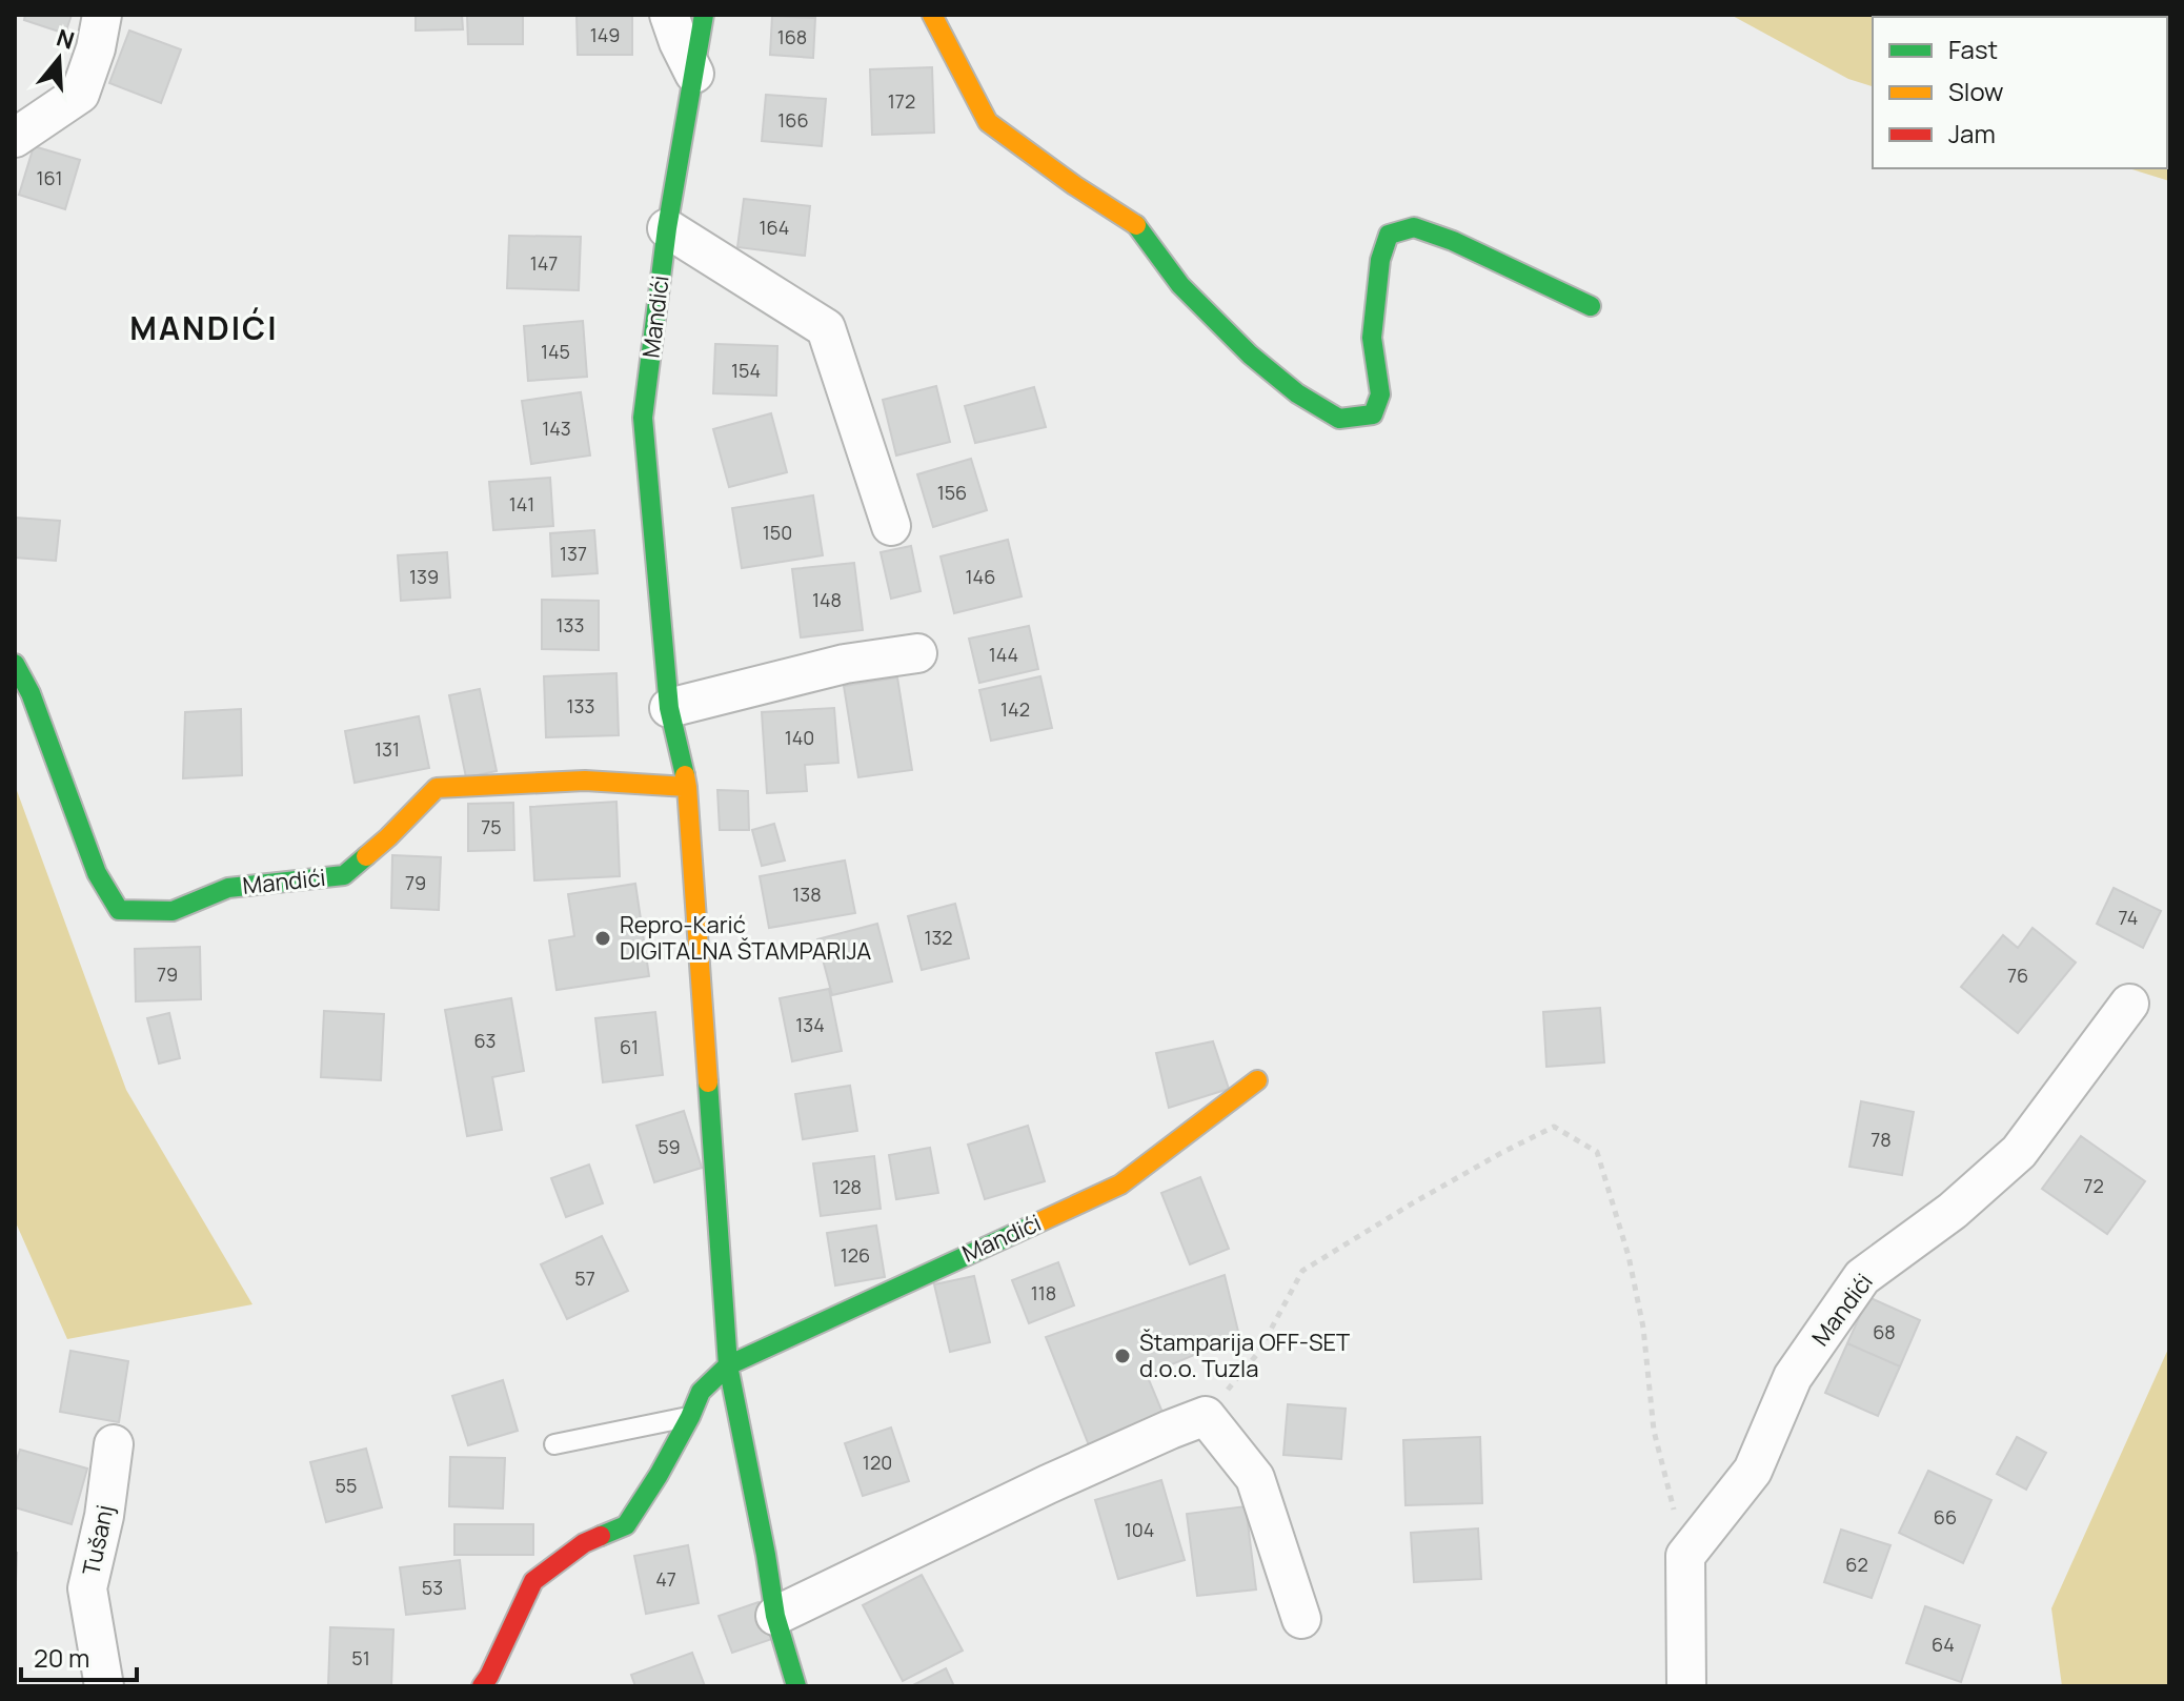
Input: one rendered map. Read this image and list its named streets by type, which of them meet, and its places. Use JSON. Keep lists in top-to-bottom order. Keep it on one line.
{"streets":{"street":["Mandići","Tušanj"]},"districts":["MANDIĆI"],"places":["Repro-Karić DIGITALNA ŠTAMPARIJA","Štamparija OFF-SET d.o.o. Tuzla"],"house_numbers":["149","168","172","166","161","164","147","145","154","143","156","141","150","137","139","146","148","133","144","133","142","140","131","75","79","138","74","132","79","76","134","63","61","78","59","72","128","126","57","118","68","120","55","66","104","62","47","53","64","51"],"legend":["Fast","Slow","Jam"],"scale_bar":"20 m","north":"top"}
